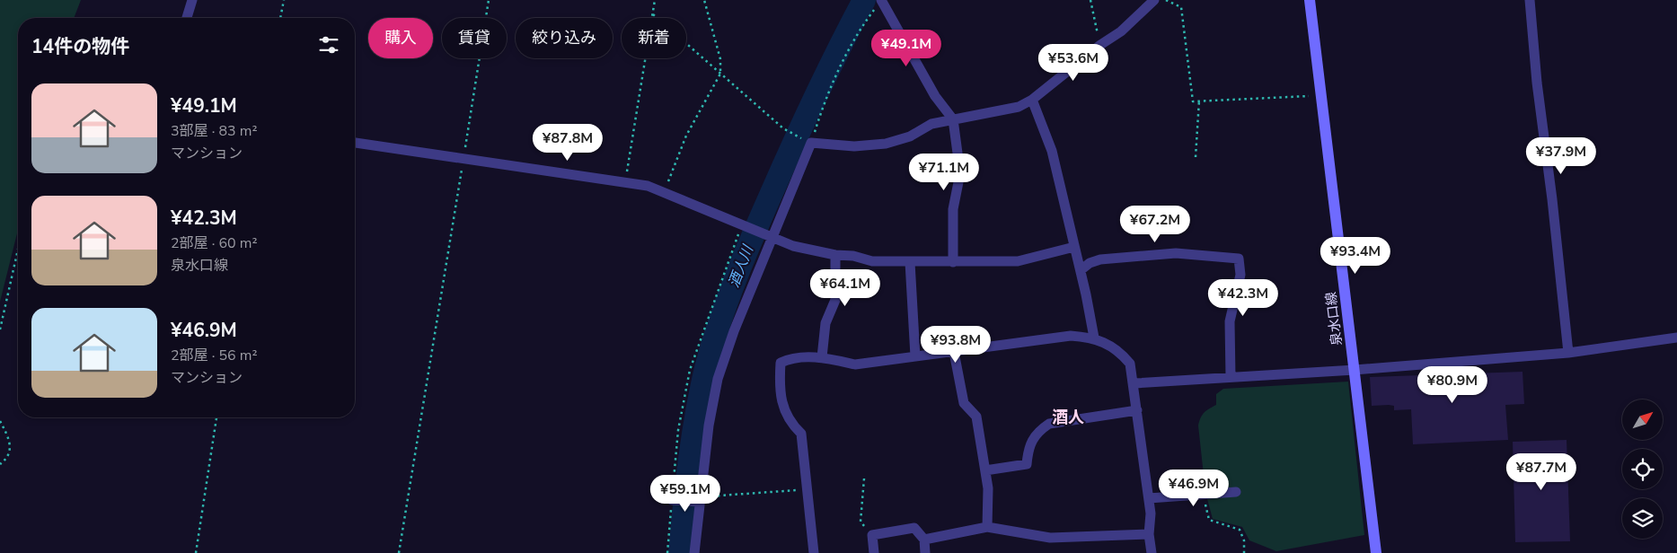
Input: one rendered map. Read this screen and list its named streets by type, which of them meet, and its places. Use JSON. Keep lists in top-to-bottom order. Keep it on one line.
{"streets":{"main road":["泉水口線"]},"districts":["酒人"],"water":["酒人川"],"north":"top right","page":{"chip":["購入","賃貸","絞り込み","新着"],"heading":"14件の物件","price":["¥49.1M","¥53.6M","¥87.8M","¥37.9M","¥71.1M","¥67.2M","¥93.4M","¥64.1M","¥42.3M","¥93.8M","¥80.9M","¥87.7M","¥46.9M","¥59.1M"],"list":[{"name":"¥49.1M","note":"3部屋 · 83 m² · マンション"},{"name":"¥42.3M","note":"2部屋 · 60 m² · 泉水口線"},{"name":"¥46.9M","note":"2部屋 · 56 m² · マンション"}]}}
